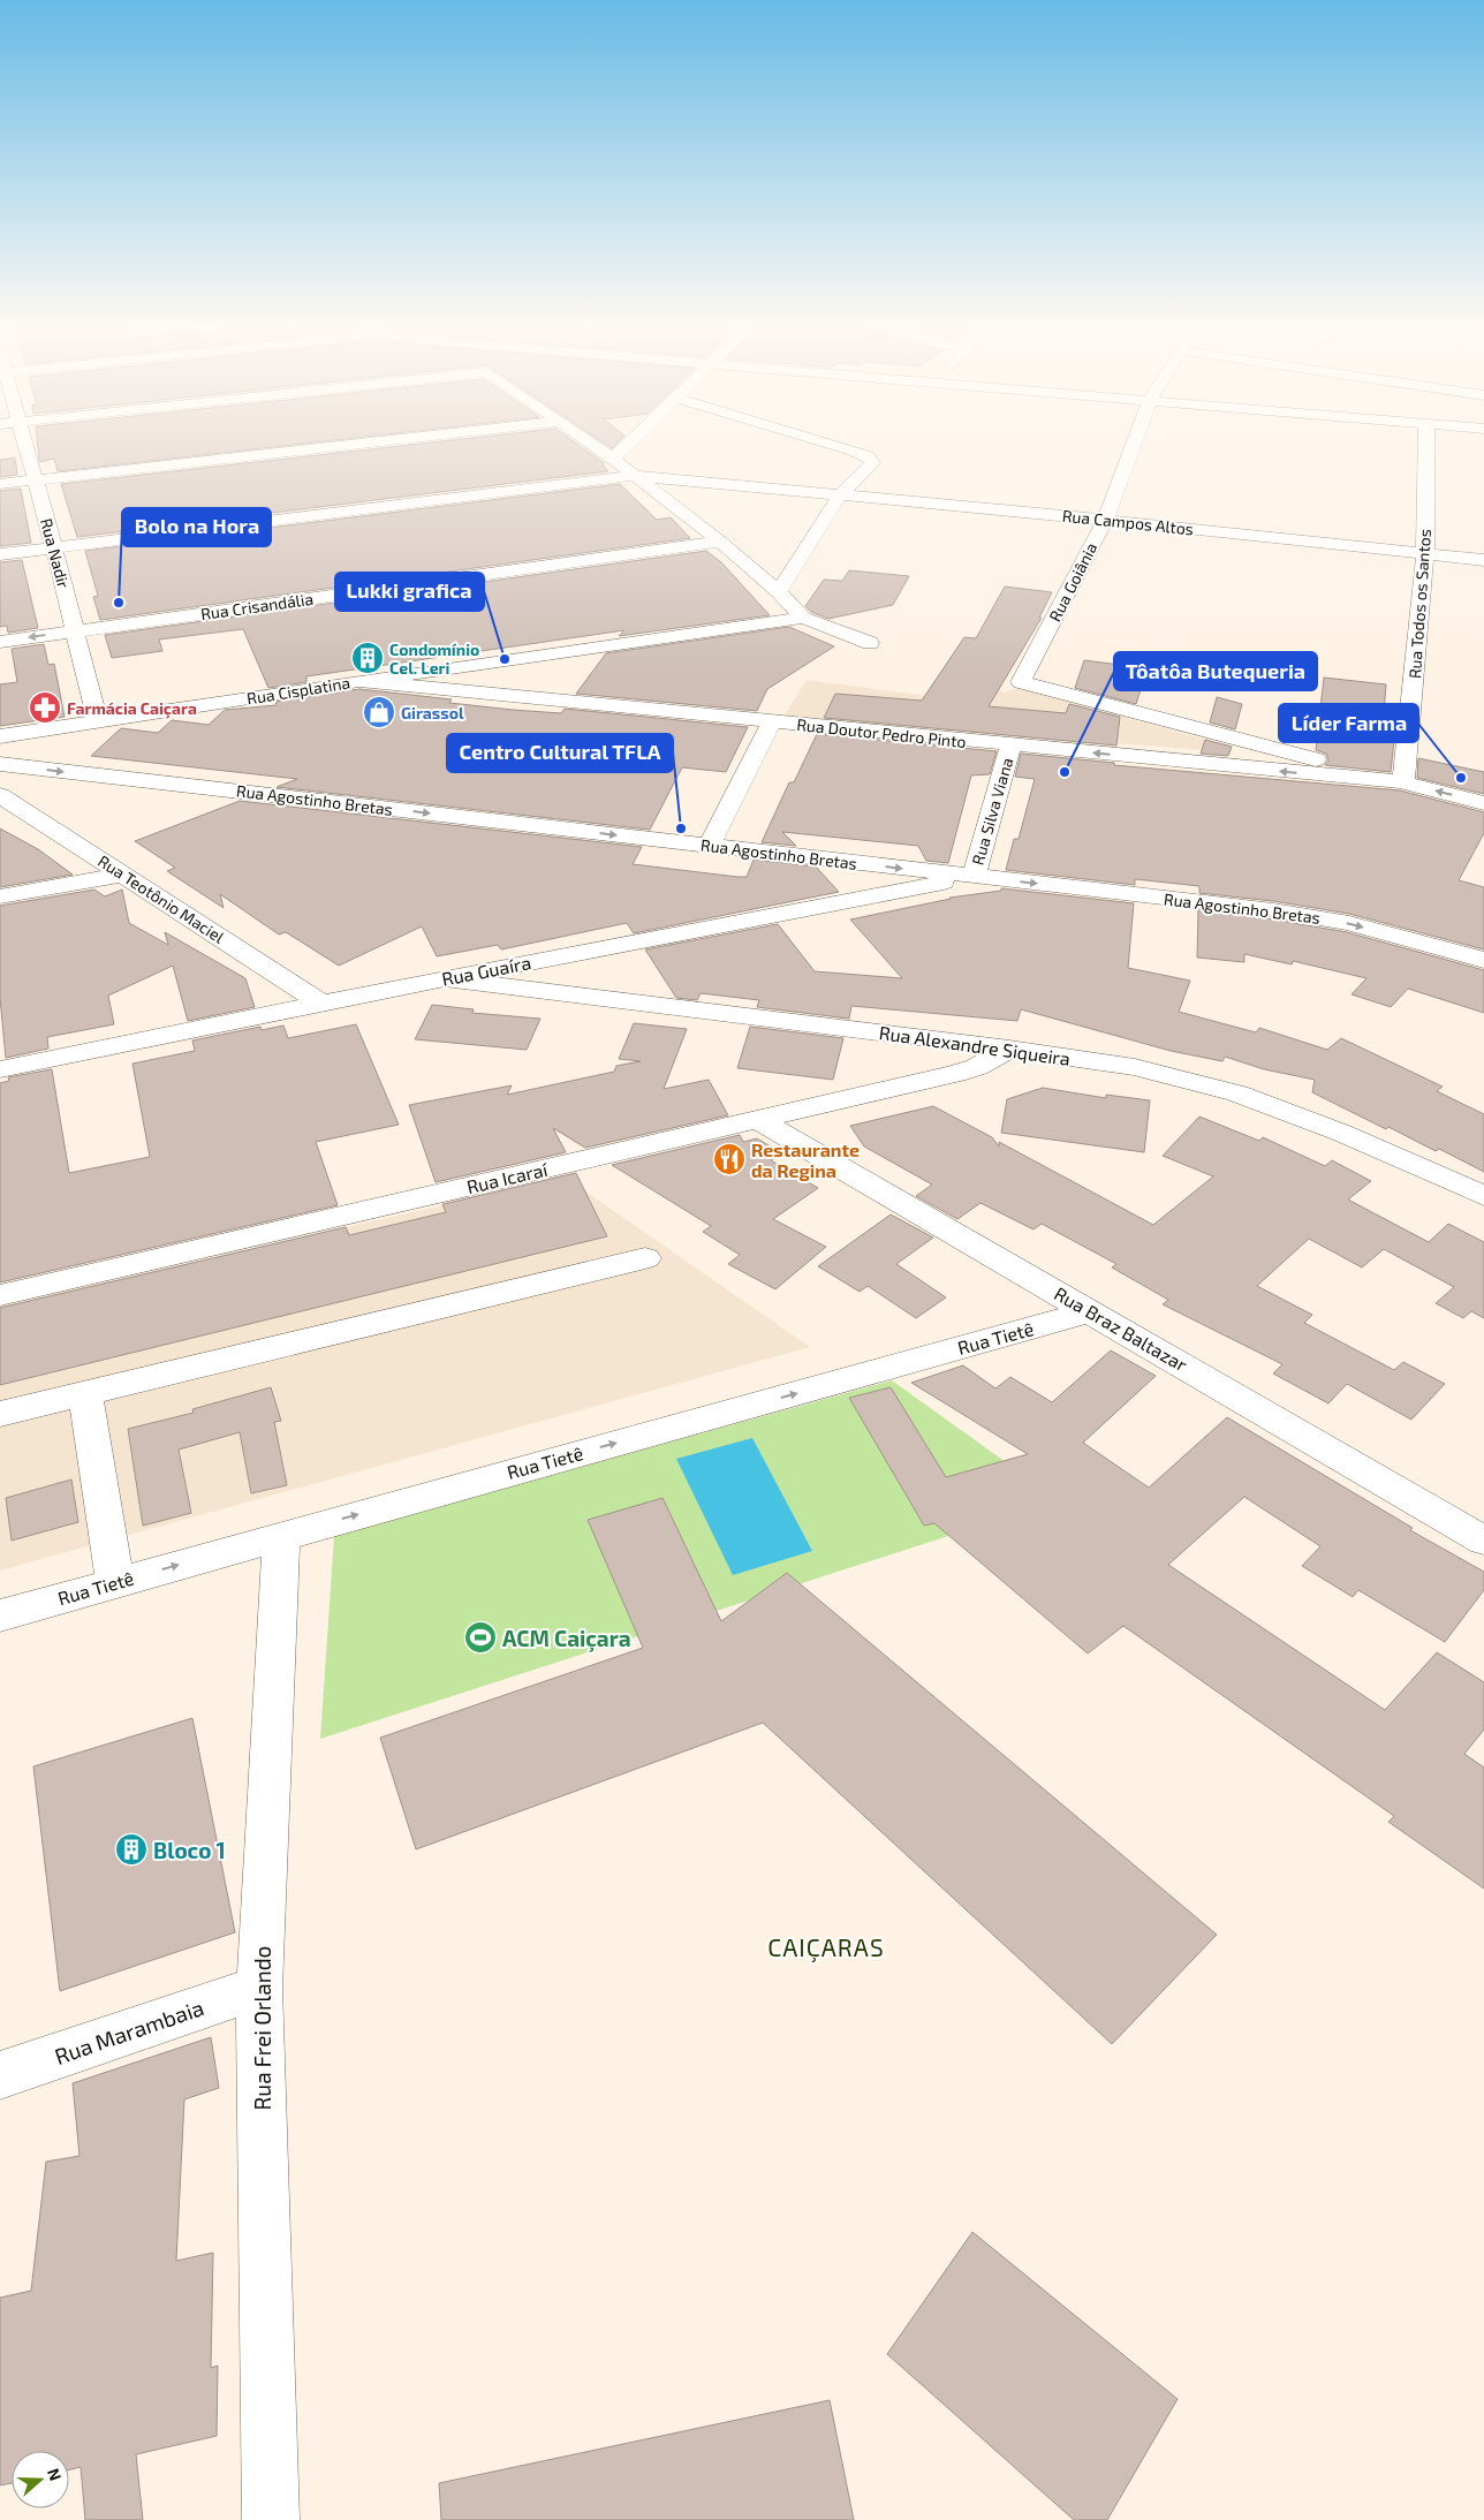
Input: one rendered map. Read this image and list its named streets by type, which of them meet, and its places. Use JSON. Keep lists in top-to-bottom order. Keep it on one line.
{"streets":{"street":["Rua Campos Altos","Rua Nadir","Rua Goiânia","Rua Todos os Santos","Rua Crisandália","Rua Cisplatina","Rua Doutor Pedro Pinto","Rua Agostinho Bretas","Rua Silva Viana","Rua Teotônio Maciel","Rua Guaíra","Rua Alexandre Siqueira","Rua Icaraí","Rua Braz Baltazar","Rua Tietê","Rua Frei Orlando","Rua Marambaia"]},"crossings":[["Rua Campos Altos","Rua Nadir"],["Rua Campos Altos","Rua Goiânia"],["Rua Campos Altos","Rua Todos os Santos"],["Rua Nadir","Rua Crisandália"],["Rua Nadir","Rua Cisplatina"],["Rua Goiânia","Rua Todos os Santos"],["Rua Goiânia","Rua Doutor Pedro Pinto"],["Rua Todos os Santos","Rua Doutor Pedro Pinto"],["Rua Cisplatina","Rua Doutor Pedro Pinto"],["Rua Doutor Pedro Pinto","Rua Silva Viana"],["Rua Agostinho Bretas","Rua Silva Viana"],["Rua Agostinho Bretas","Rua Guaíra"],["Rua Silva Viana","Rua Guaíra"],["Rua Teotônio Maciel","Rua Guaíra"],["Rua Guaíra","Rua Alexandre Siqueira"],["Rua Alexandre Siqueira","Rua Icaraí"],["Rua Icaraí","Rua Braz Baltazar"],["Rua Braz Baltazar","Rua Tietê"],["Rua Tietê","Rua Frei Orlando"],["Rua Frei Orlando","Rua Marambaia"]],"one_way":["Rua Doutor Pedro Pinto","Rua Agostinho Bretas"],"districts":["CAIÇARAS"],"places":{"other":["Bolo na Hora","Lukki grafica","Tôatôa Butequeria","Líder Farma","Centro Cultural TFLA"],"building":["Condomínio Cel. Leri","Bloco 1"],"pharmacy":["Farmácia Caiçara"],"shop":["Girassol"],"restaurant":["Restaurante da Regina"],"sports":["ACM Caiçara"]},"north":"right"}
